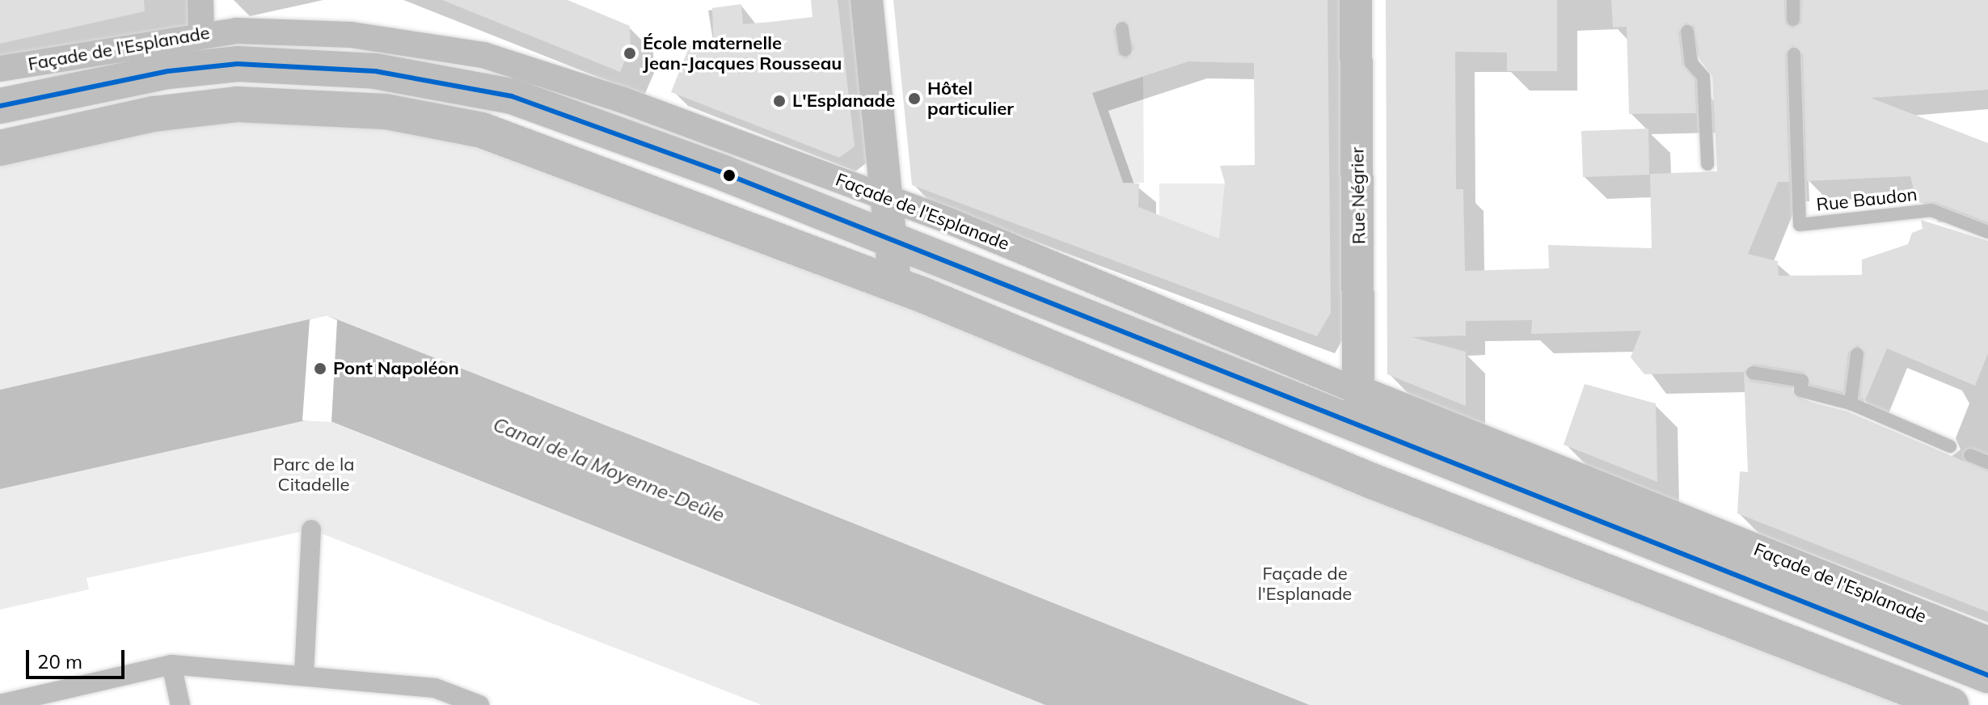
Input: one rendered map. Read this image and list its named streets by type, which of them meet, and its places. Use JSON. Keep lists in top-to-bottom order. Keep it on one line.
{"streets":{"main road":["Façade de l'Esplanade"],"street":["Rue Négrier"],"lane":["Rue Baudon"]},"crossings":[["Façade de l'Esplanade","Rue Négrier"]],"water":["Canal de la Moyenne-Deûle"],"parks":["Parc de la Citadelle","Façade de l'Esplanade"],"places":["École maternelle Jean-Jacques Rousseau","Hôtel particulier","L'Esplanade","Pont Napoléon"],"scale_bar":"20 m"}
